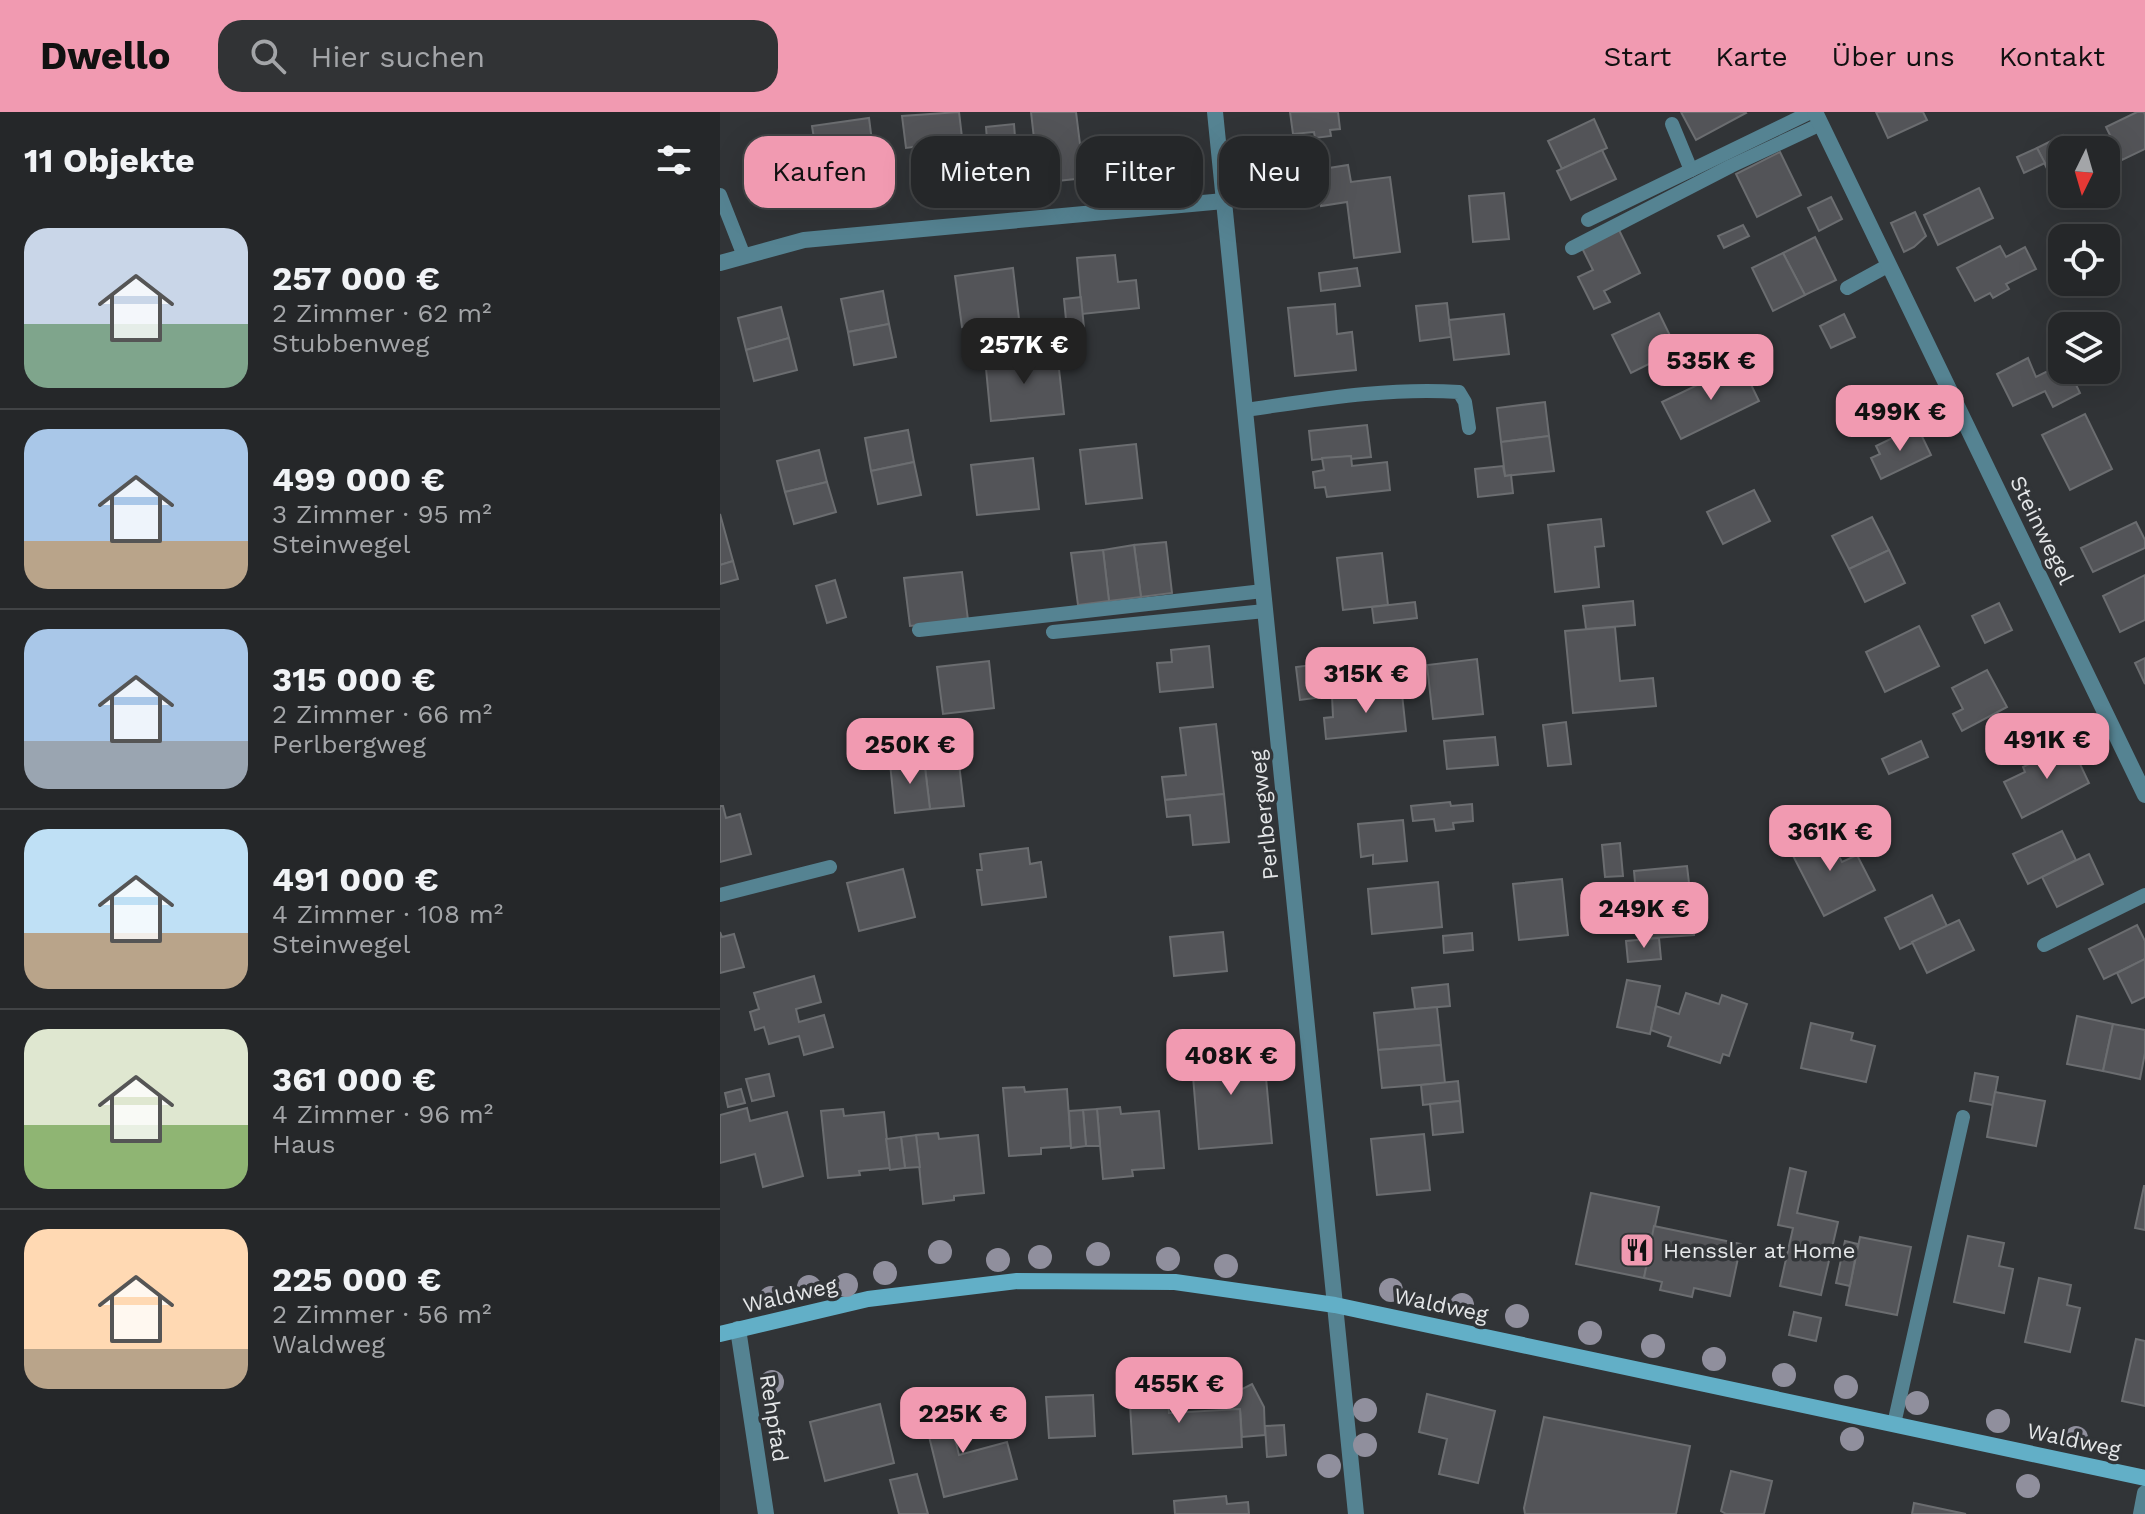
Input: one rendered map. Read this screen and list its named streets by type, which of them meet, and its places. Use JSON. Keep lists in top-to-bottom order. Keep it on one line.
{"streets":{"main road":["Waldweg"],"street":["Steinwegel","Perlbergweg","Rehpfad"]},"crossings":[["Perlbergweg","Waldweg"],["Waldweg","Rehpfad"]],"places":{"restaurant":["Henssler at Home"]},"north":"bottom","page":{"header":"Dwello","search":"Hier suchen","nav":["Start","Karte","Über uns","Kontakt"],"heading":"11 Objekte","chip":["Kaufen","Mieten","Filter","Neu"],"list":[{"name":"257 000 €","note":"2 Zimmer · 62 m² · Stubbenweg"},{"name":"499 000 €","note":"3 Zimmer · 95 m² · Steinwegel"},{"name":"315 000 €","note":"2 Zimmer · 66 m² · Perlbergweg"},{"name":"491 000 €","note":"4 Zimmer · 108 m² · Steinwegel"},{"name":"361 000 €","note":"4 Zimmer · 96 m² · Haus"},{"name":"225 000 €","note":"2 Zimmer · 56 m² · Waldweg"}],"price":["257K €","535K €","499K €","315K €","491K €","250K €","361K €","249K €","408K €","455K €","225K €"]}}
